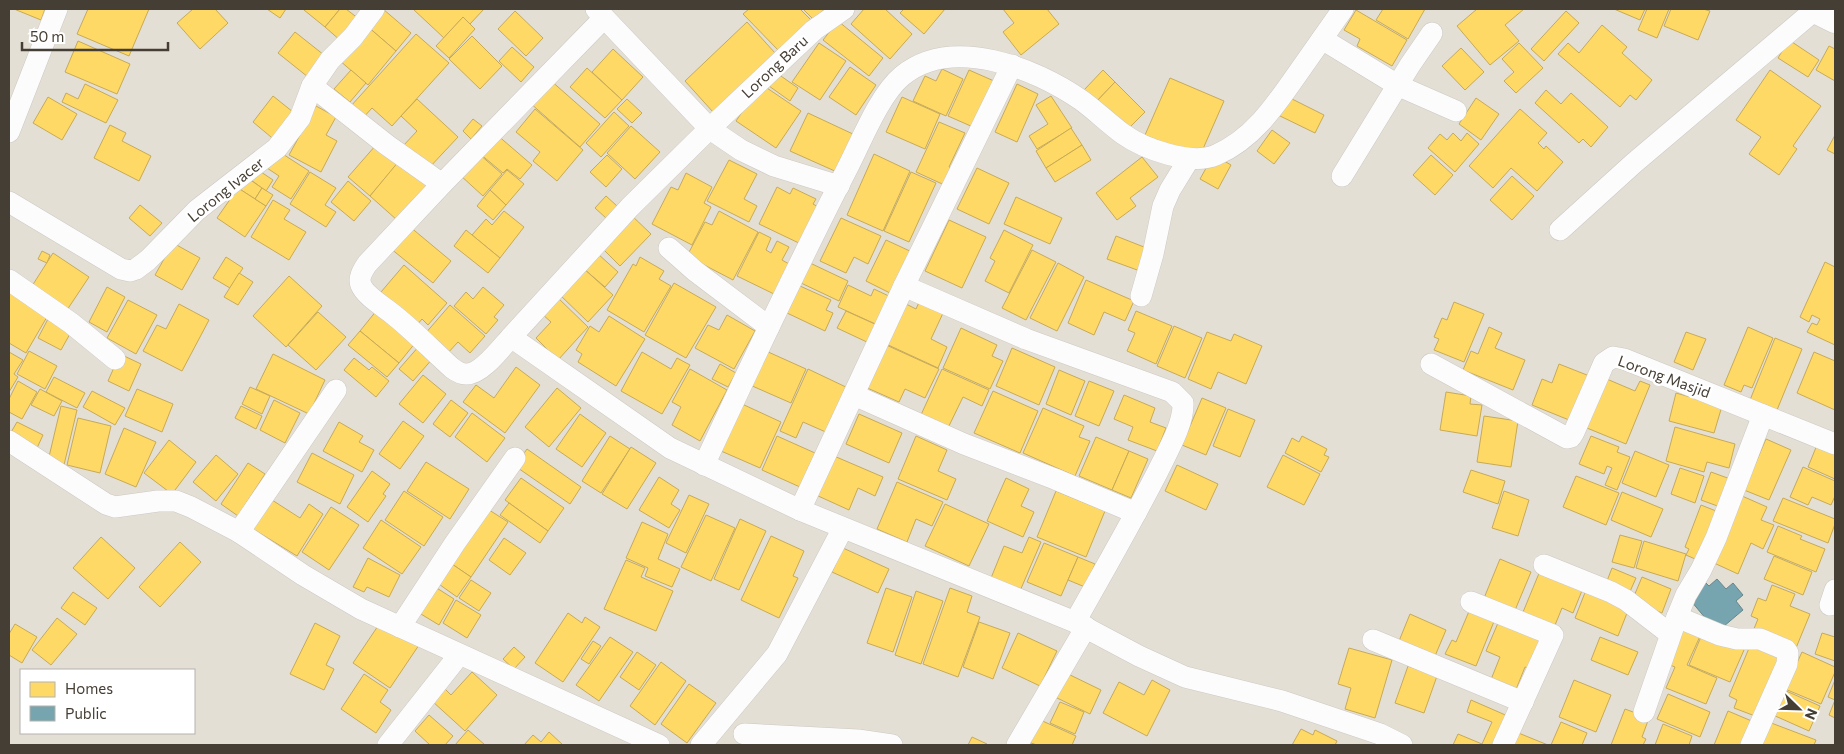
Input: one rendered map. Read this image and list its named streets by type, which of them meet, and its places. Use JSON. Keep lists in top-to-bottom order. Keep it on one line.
{"streets":{"street":["Lorong Baru","Lorong Ivacer","Lorong Masjid"]},"legend":["Homes","Public"],"scale_bar":"50 m","north":"bottom right"}
